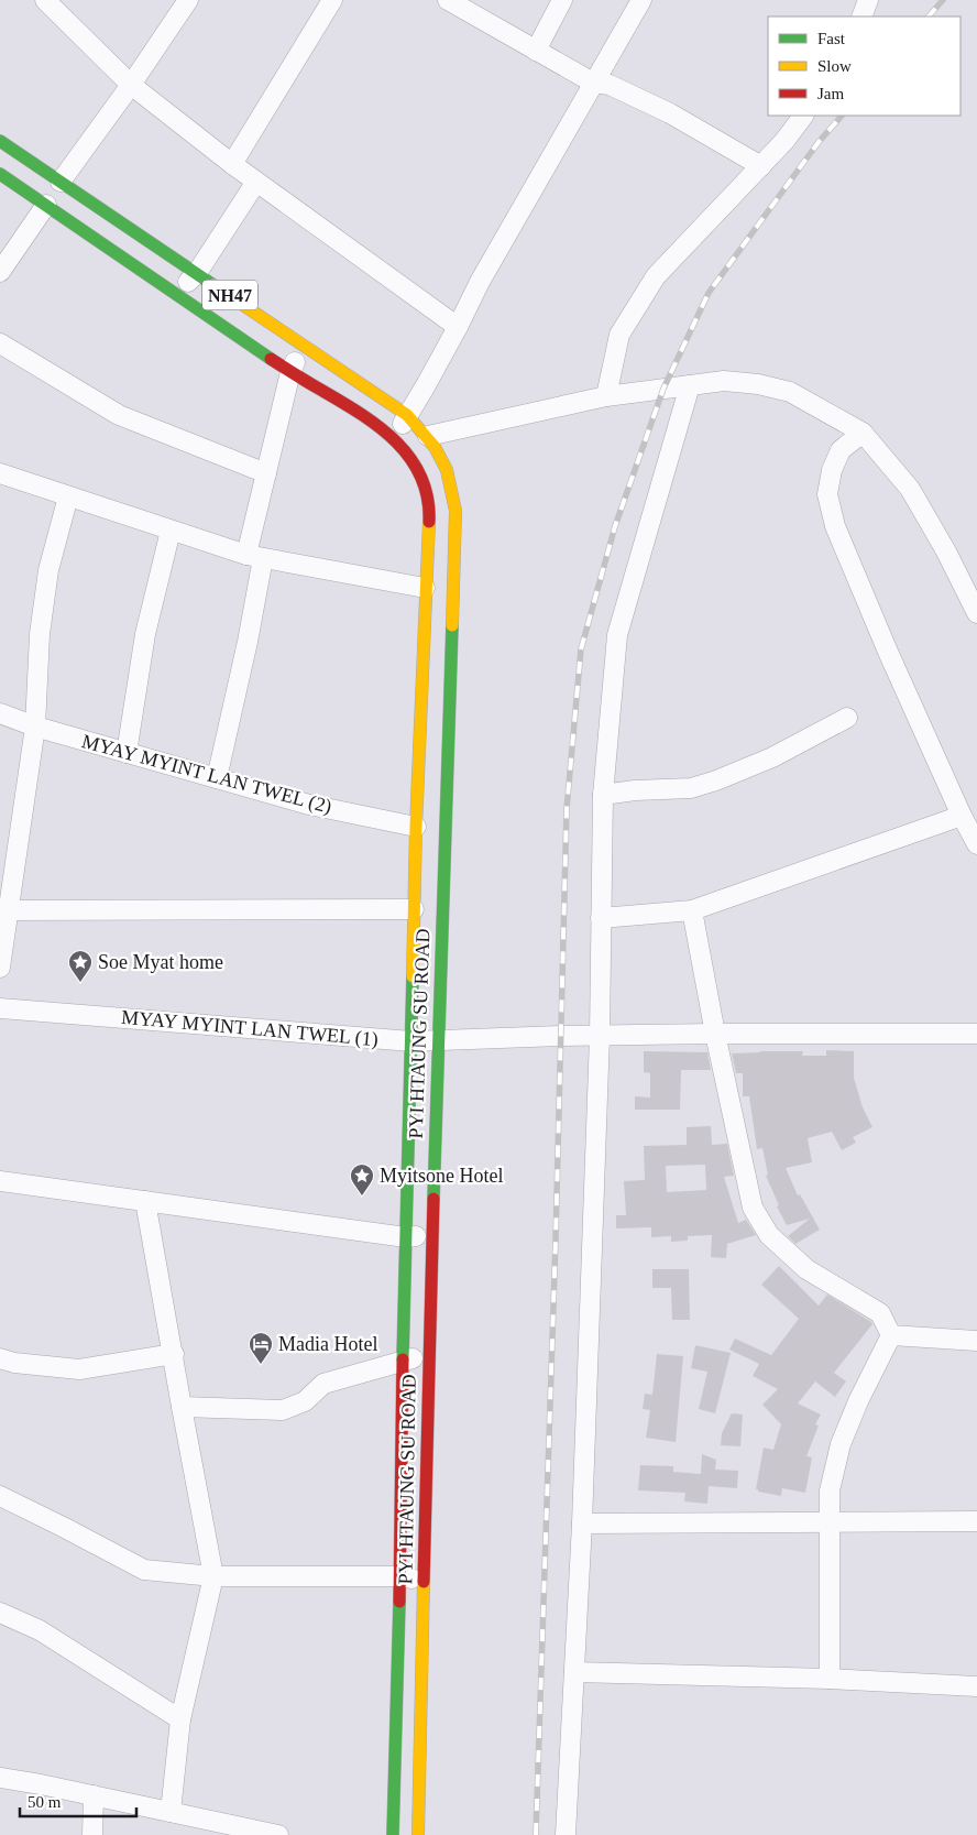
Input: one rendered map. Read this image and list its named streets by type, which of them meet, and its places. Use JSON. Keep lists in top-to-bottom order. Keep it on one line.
{"streets":{"highway":["NH47","PYI HTAUNG SU ROAD"],"street":["MYAY MYINT LAN TWEL (2)","MYAY MYINT LAN TWEL (1)"]},"crossings":[["NH47","PYI HTAUNG SU ROAD"],["MYAY MYINT LAN TWEL (2)","PYI HTAUNG SU ROAD"],["MYAY MYINT LAN TWEL (1)","PYI HTAUNG SU ROAD"]],"places":{"place":["Soe Myat home","Myitsone Hotel"],"hotel":["Madia Hotel"]},"legend":["Fast","Slow","Jam"],"scale_bar":"50 m"}
